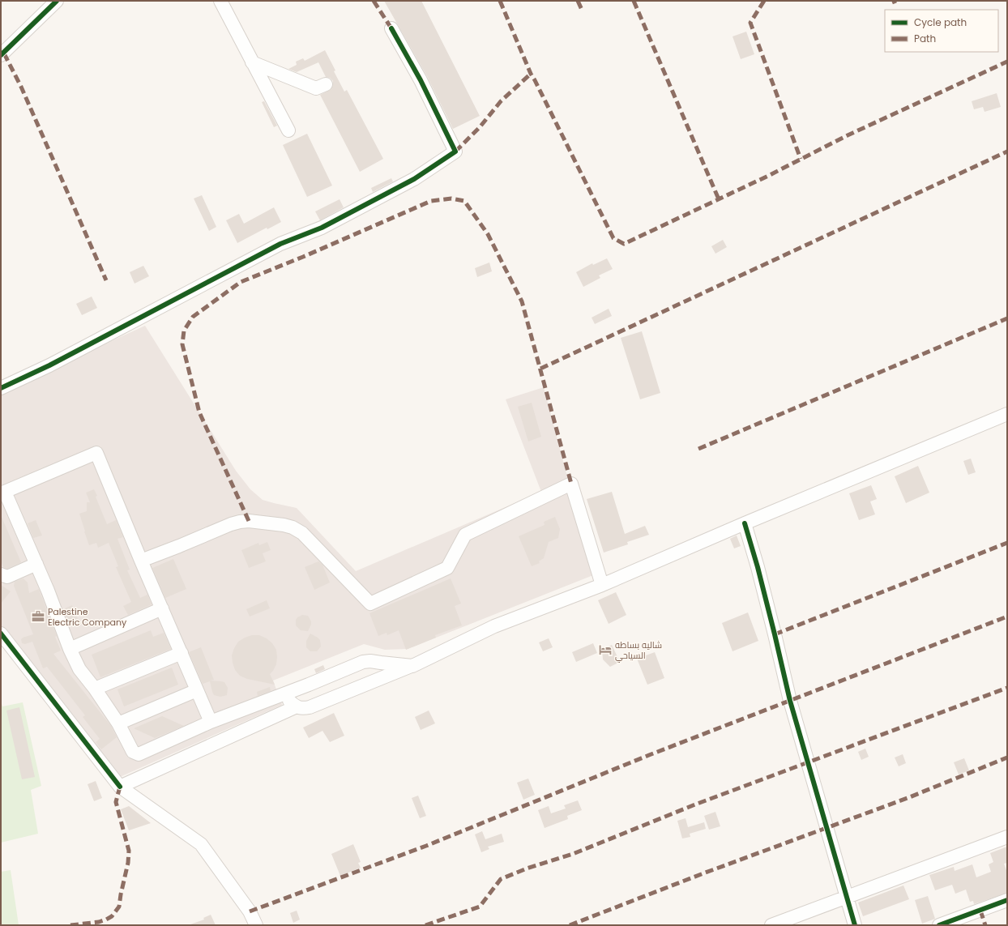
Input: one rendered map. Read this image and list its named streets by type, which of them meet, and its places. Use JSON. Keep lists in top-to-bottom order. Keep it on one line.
{"places":{"office":["Palestine Electric Company"],"hotel":["شاليه بساطه السياحي"]},"legend":["Cycle path","Path"]}
